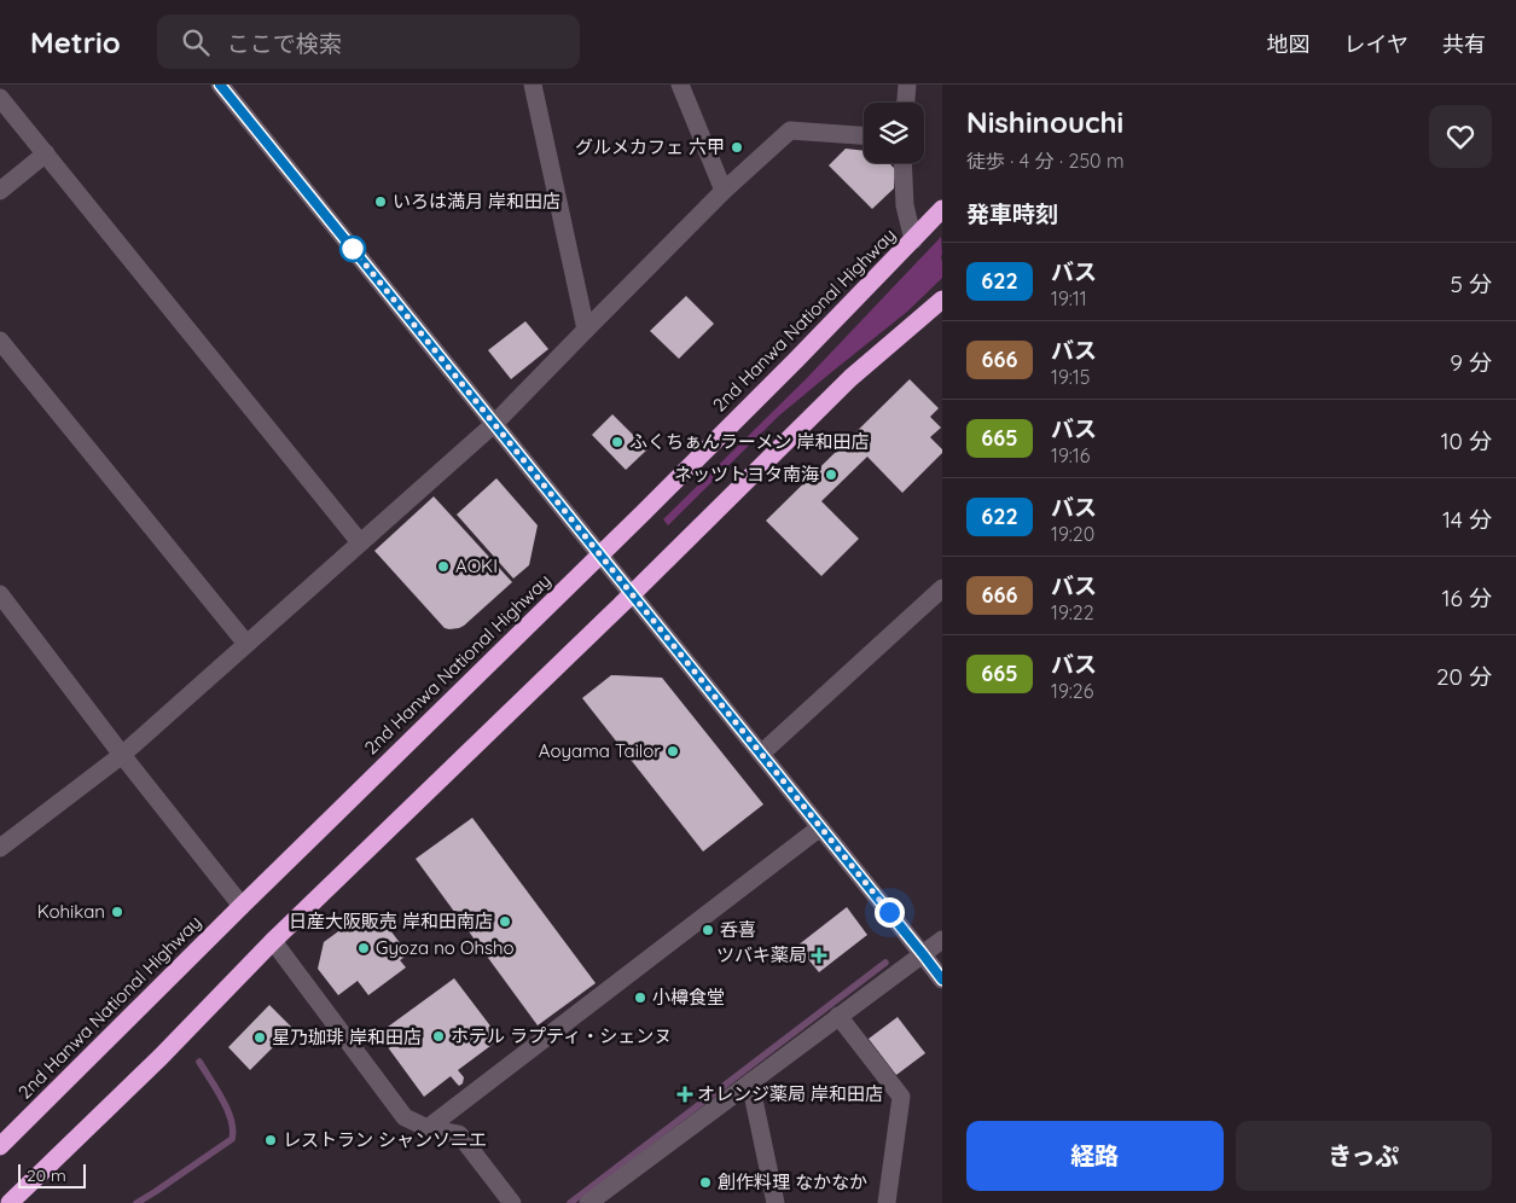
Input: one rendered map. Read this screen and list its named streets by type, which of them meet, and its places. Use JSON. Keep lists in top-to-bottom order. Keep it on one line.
{"streets":{"highway":["2nd Hanwa National Highway"]},"places":{"other":["グルメカフェ 六甲","いろは満月 岸和田店","ふくちぁんラーメン 岸和田店","ネッツトヨタ南海","AOKI","Aoyama Tailor","Kohikan","日産大阪販売 岸和田南店","呑喜","Gyoza no Ohsho","小樽食堂","ホテル ラプティ・シェンヌ","星乃珈琲 岸和田店","レストラン シャンソニエ","創作料理 なかなか"],"health":["ツバキ薬局","オレンジ薬局 岸和田店"]},"lines":["bus line 622"],"scale_bar":"20 m","page":{"header":"Metrio","search":"ここで検索","nav":["地図","レイヤ","共有"],"heading":[["Nishinouchi","徒歩 · 4 分 · 250 m"],"発車時刻"],"list":[{"mark":"622","name":"バス","note":"19:11","value":"5 分"},{"mark":"666","name":"バス","note":"19:15","value":"9 分"},{"mark":"665","name":"バス","note":"19:16","value":"10 分"},{"mark":"622","name":"バス","note":"19:20","value":"14 分"},{"mark":"666","name":"バス","note":"19:22","value":"16 分"},{"mark":"665","name":"バス","note":"19:26","value":"20 分"}],"buttons":["経路","きっぷ"],"scale":"20 m"}}
